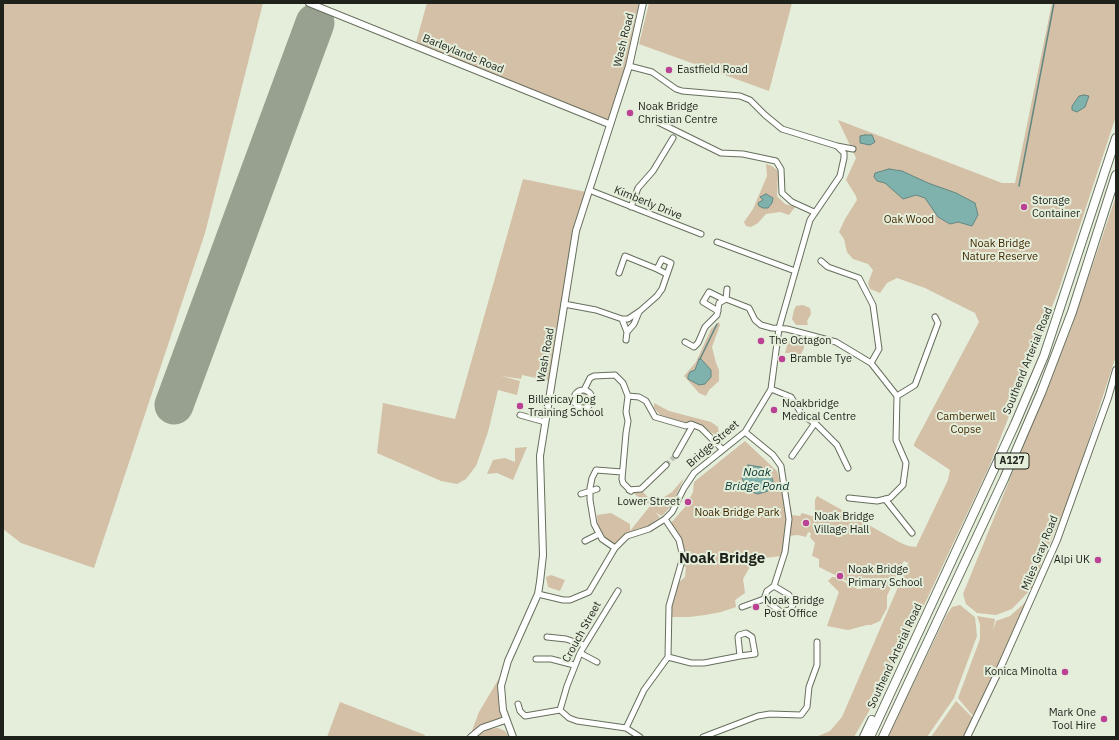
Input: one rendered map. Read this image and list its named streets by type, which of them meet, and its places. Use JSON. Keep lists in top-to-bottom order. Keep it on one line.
{"streets":{"highway":["Southend Arterial Road","A127"],"street":["Wash Road","Barleylands Road","Kimberly Drive","Bridge Street","Miles Gray Road","Crouch Street"]},"crossings":[["Wash Road","Barleylands Road"],["Wash Road","Kimberly Drive"],["Wash Road","Bridge Street"]],"districts":["Noak Bridge"],"water":["Noak Bridge Pond"],"parks":["Oak Wood","Noak Bridge Nature Reserve","Camberwell Copse","Noak Bridge Park"],"places":["Eastfield Road","Noak Bridge Christian Centre","Storage Container","The Octagon","Bramble Tye","Billericay Dog Training School","Noakbridge Medical Centre","Lower Street","Noak Bridge Village Hall","Alpi UK","Noak Bridge Primary School","Noak Bridge Post Office","Konica Minolta","Mark One Tool Hire"]}
